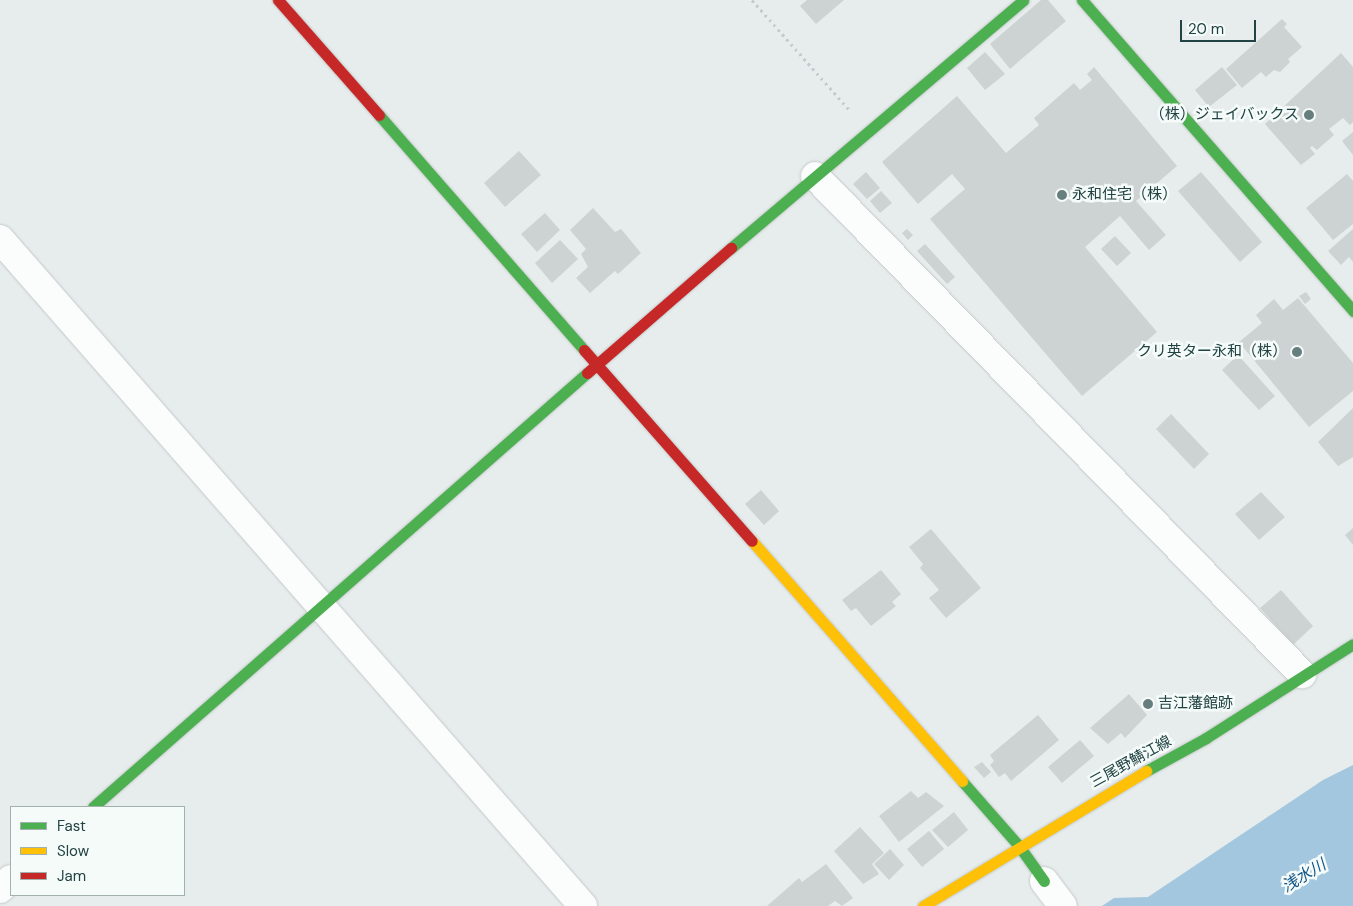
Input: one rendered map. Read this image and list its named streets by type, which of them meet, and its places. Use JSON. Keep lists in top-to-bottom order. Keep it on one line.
{"streets":{"street":["三尾野鯖江線"]},"water":["浅水川"],"places":["（株）ジェイバックス","永和住宅（株）","クリ英ター永和（株）","吉江藩館跡"],"legend":["Fast","Slow","Jam"],"scale_bar":"20 m"}
